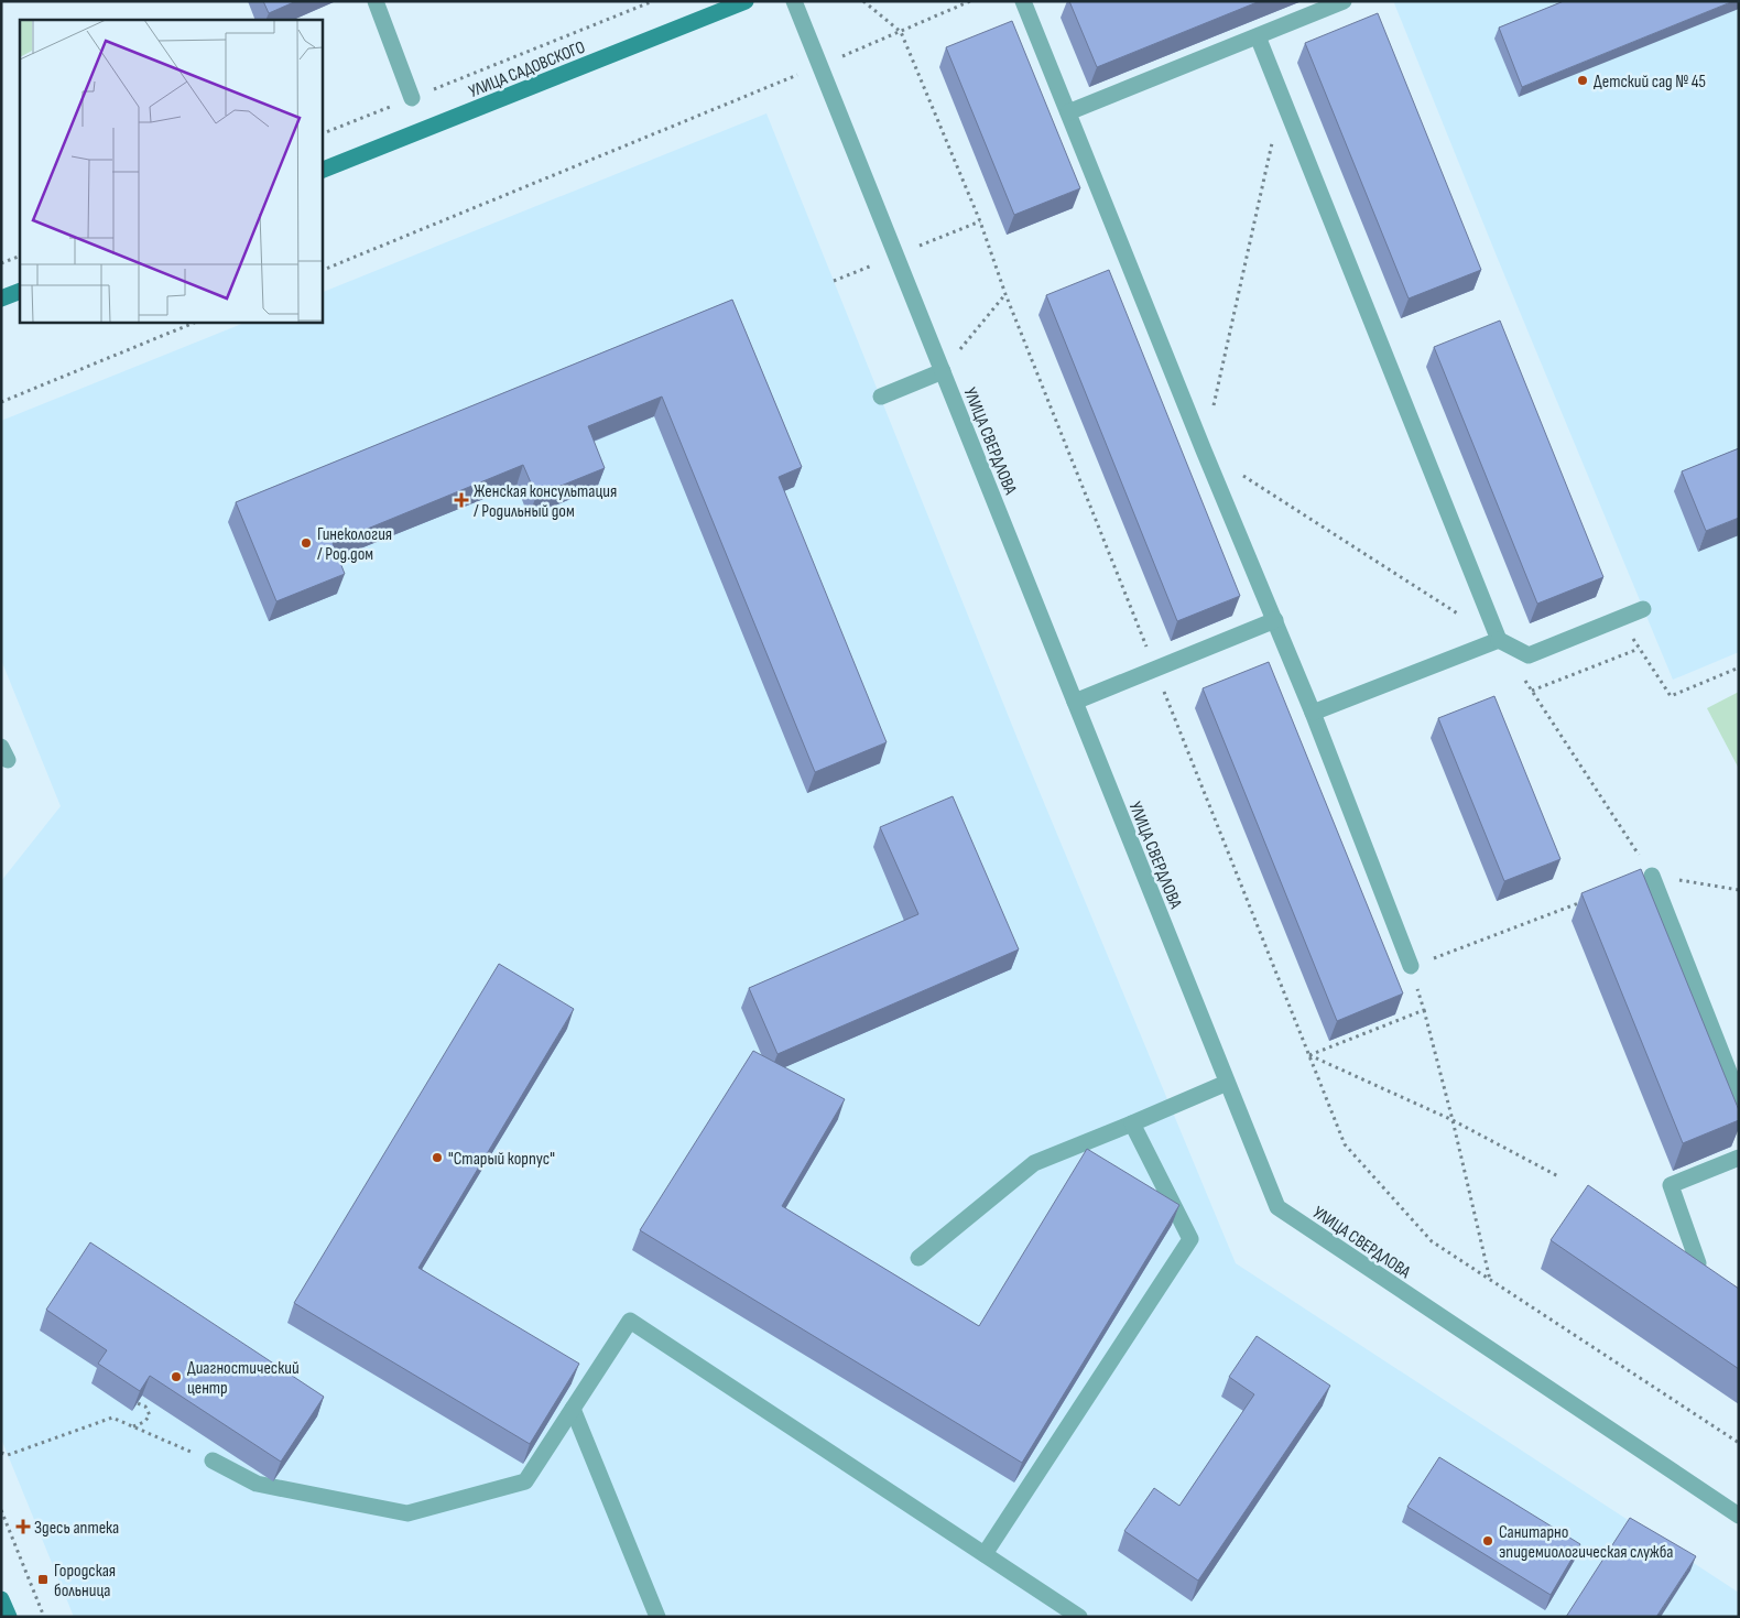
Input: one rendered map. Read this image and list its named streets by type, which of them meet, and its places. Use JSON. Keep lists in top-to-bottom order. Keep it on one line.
{"streets":{"street":["УЛИЦА САДОВСКОГО","УЛИЦА СВЕРДЛОВА"]},"places":{"other":["Детский сад № 45","Гинекология / Род.дом","\"Старый корпус\"","Диагностический центр","Санитарно эпидемиологическая служба"],"health":["Женская консультация / Родильный дом","Здесь аптека"],"transit":["Городская больница"]}}
